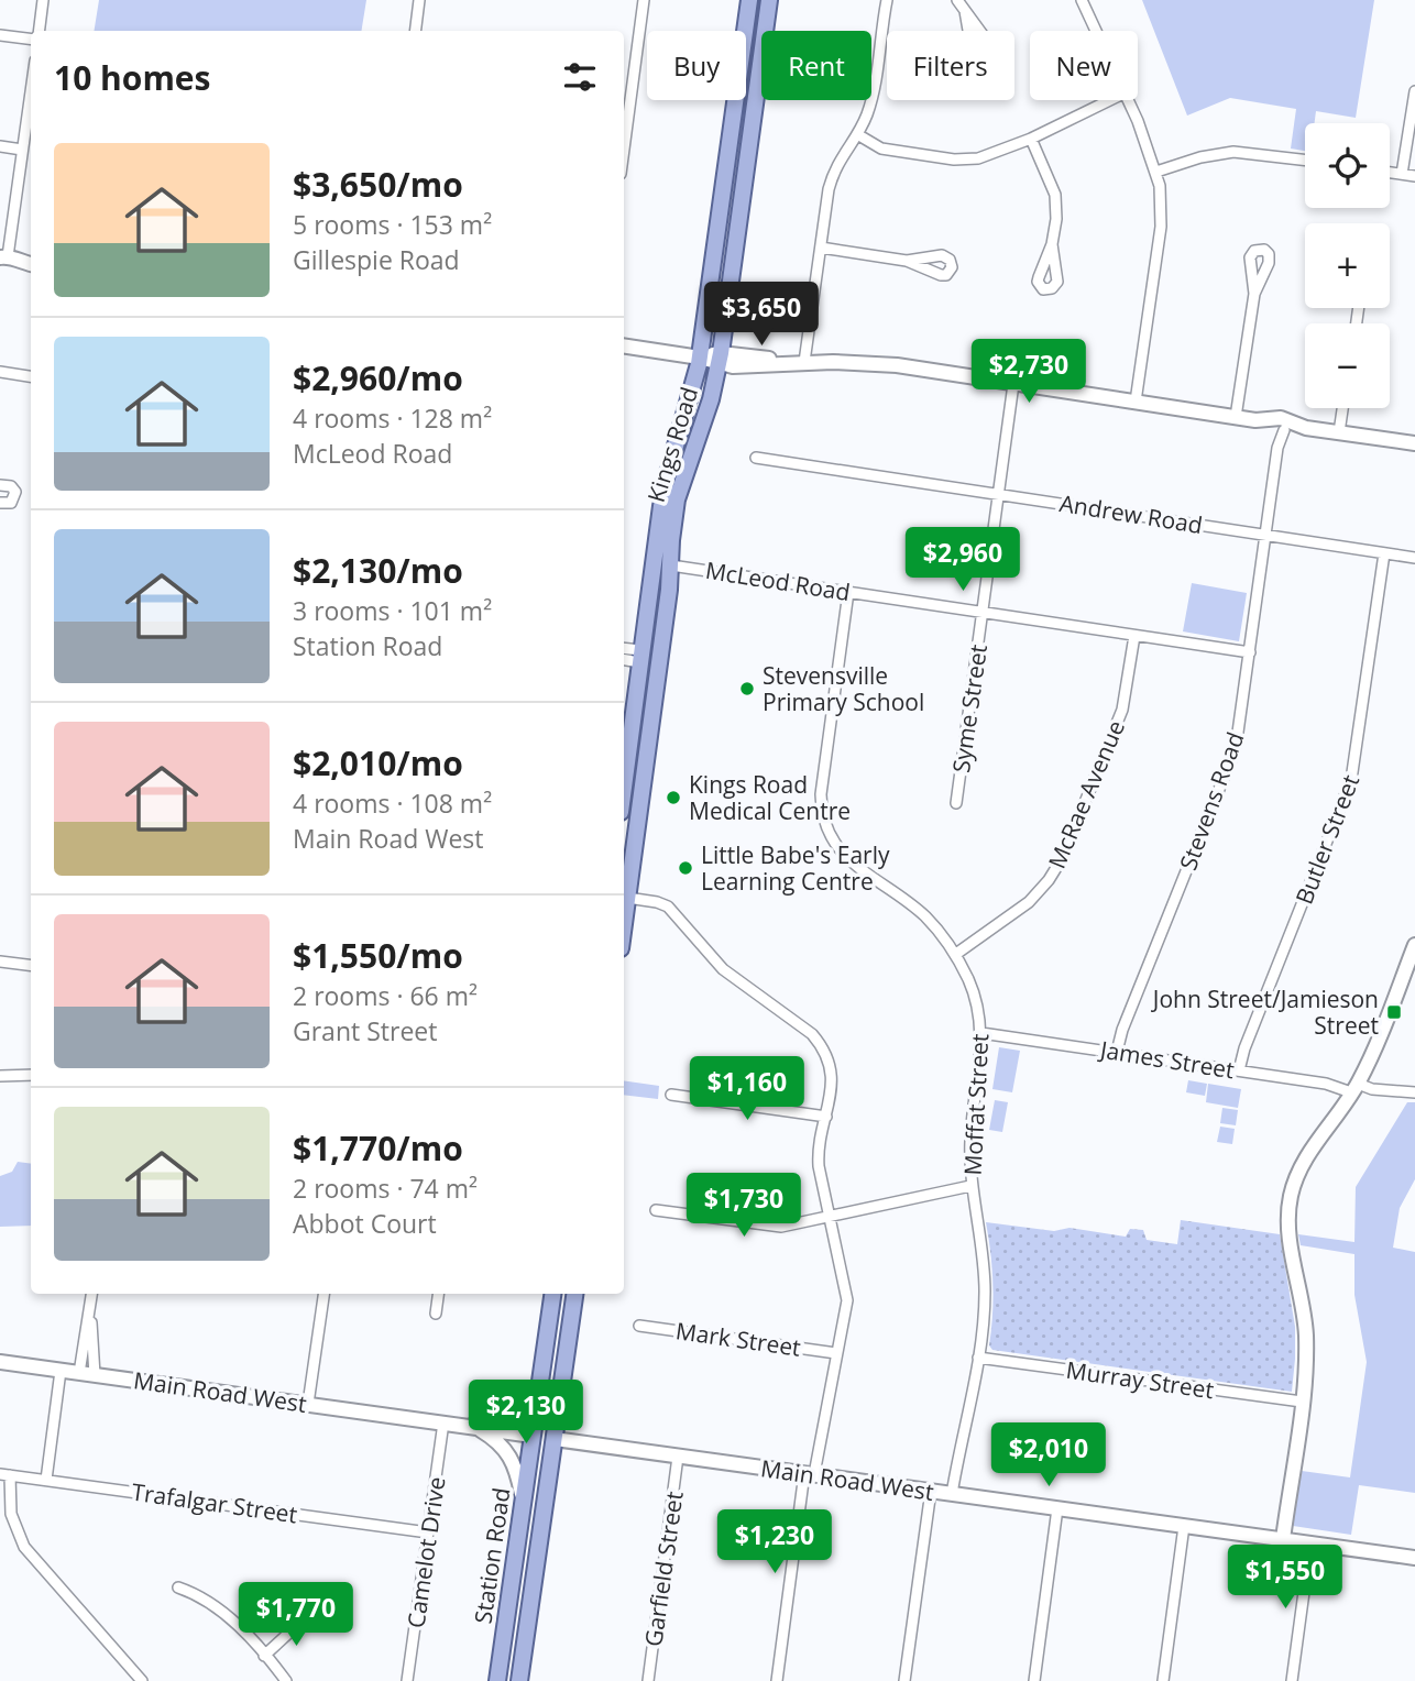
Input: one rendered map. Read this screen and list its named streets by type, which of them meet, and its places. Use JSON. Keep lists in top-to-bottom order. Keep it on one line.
{"streets":{"main road":["Kings Road","Station Road"],"street":["Andrew Road","McLeod Road","Syme Street","McRae Avenue","Stevens Road","Butler Street","James Street","Moffat Street","Mark Street","Murray Street","Main Road West","Trafalgar Street","Camelot Drive","Garfield Street"]},"crossings":[["Kings Road","McLeod Road"],["Andrew Road","Syme Street"],["Andrew Road","Stevens Road"],["Andrew Road","Butler Street"],["McLeod Road","Syme Street"],["McLeod Road","McRae Avenue"],["McLeod Road","Stevens Road"],["McLeod Road","Moffat Street"],["McRae Avenue","Moffat Street"],["Stevens Road","James Street"],["Butler Street","James Street"],["James Street","Moffat Street"],["Moffat Street","Murray Street"],["Moffat Street","Main Road West"],["Main Road West","Camelot Drive"],["Main Road West","Station Road"],["Main Road West","Garfield Street"],["Trafalgar Street","Camelot Drive"]],"places":{"other":["Stevensville Primary School","Kings Road Medical Centre","Little Babe's Early Learning Centre"],"transit":["John Street/Jamieson Street"]},"page":{"chip":["Buy","Rent","Filters","New"],"heading":"10 homes","map_buttons":["+","−"],"list":[{"name":"$3,650/mo","note":"5 rooms · 153 m² · Gillespie Road"},{"name":"$2,960/mo","note":"4 rooms · 128 m² · McLeod Road"},{"name":"$2,130/mo","note":"3 rooms · 101 m² · Station Road"},{"name":"$2,010/mo","note":"4 rooms · 108 m² · Main Road West"},{"name":"$1,550/mo","note":"2 rooms · 66 m² · Grant Street"},{"name":"$1,770/mo","note":"2 rooms · 74 m² · Abbot Court"}],"price":["$3,650","$2,730","$2,960","$1,160","$1,730","$2,130","$2,010","$1,230","$1,550","$1,770"]}}
